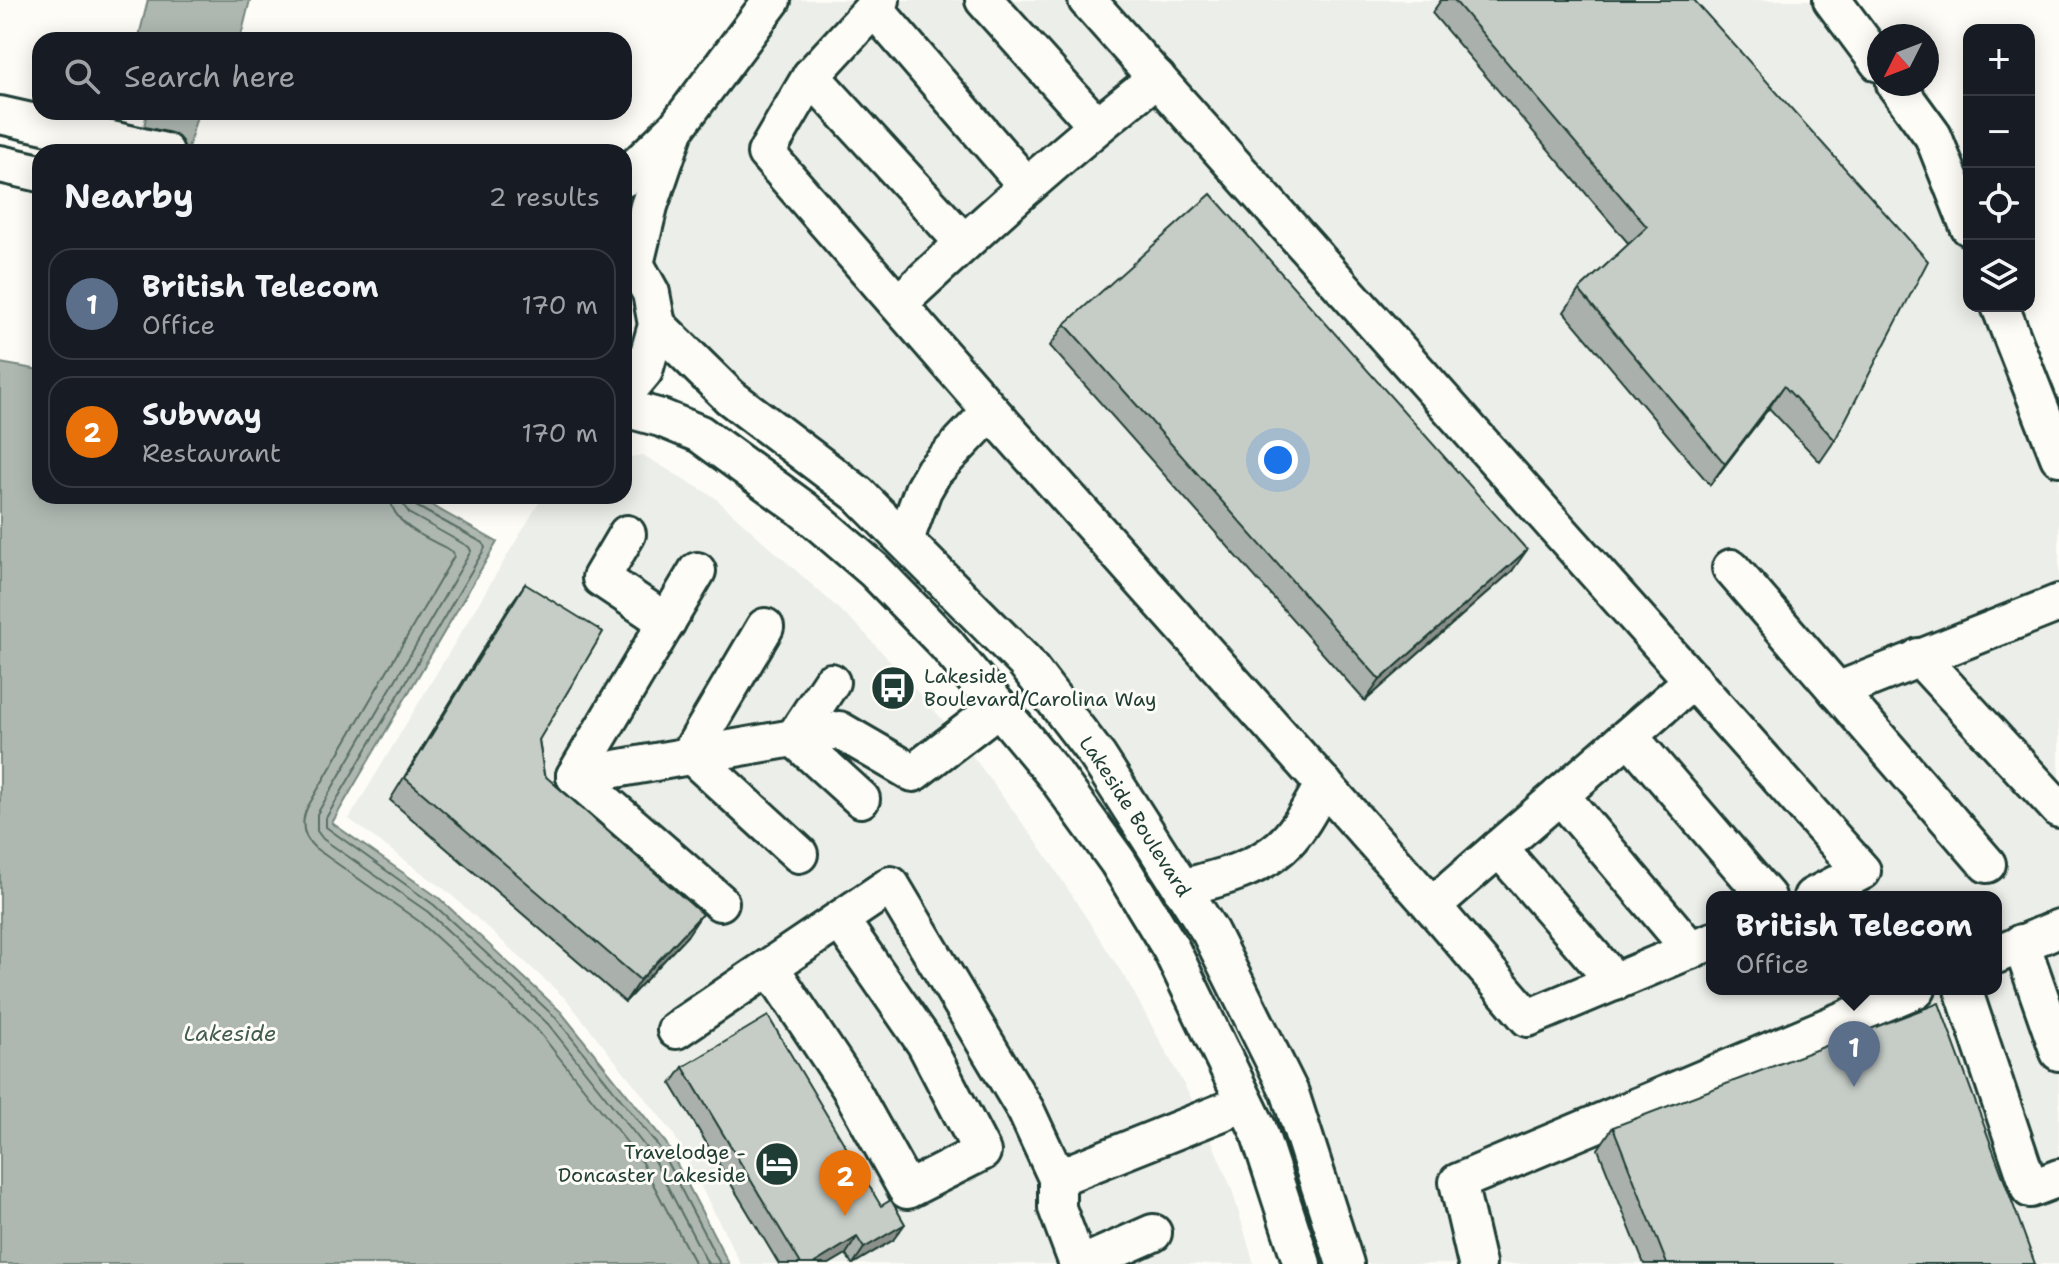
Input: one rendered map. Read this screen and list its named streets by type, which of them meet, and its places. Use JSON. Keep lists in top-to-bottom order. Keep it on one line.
{"streets":{"street":["Lakeside Boulevard"]},"water":["Lakeside"],"places":{"bus stop":["Lakeside Boulevard/Carolina Way"],"hotel":["Travelodge - Doncaster Lakeside"]},"north":"bottom left","page":{"map_buttons":["+","−"],"search":"Search here","heading":["Nearby","2 results"],"list":[{"mark":"1","name":"British Telecom","note":"Office","value":"170 m"},{"mark":"2","name":"Subway","note":"Restaurant","value":"170 m"}],"popup":["British Telecom","Office"],"pins":["1","2"]}}
